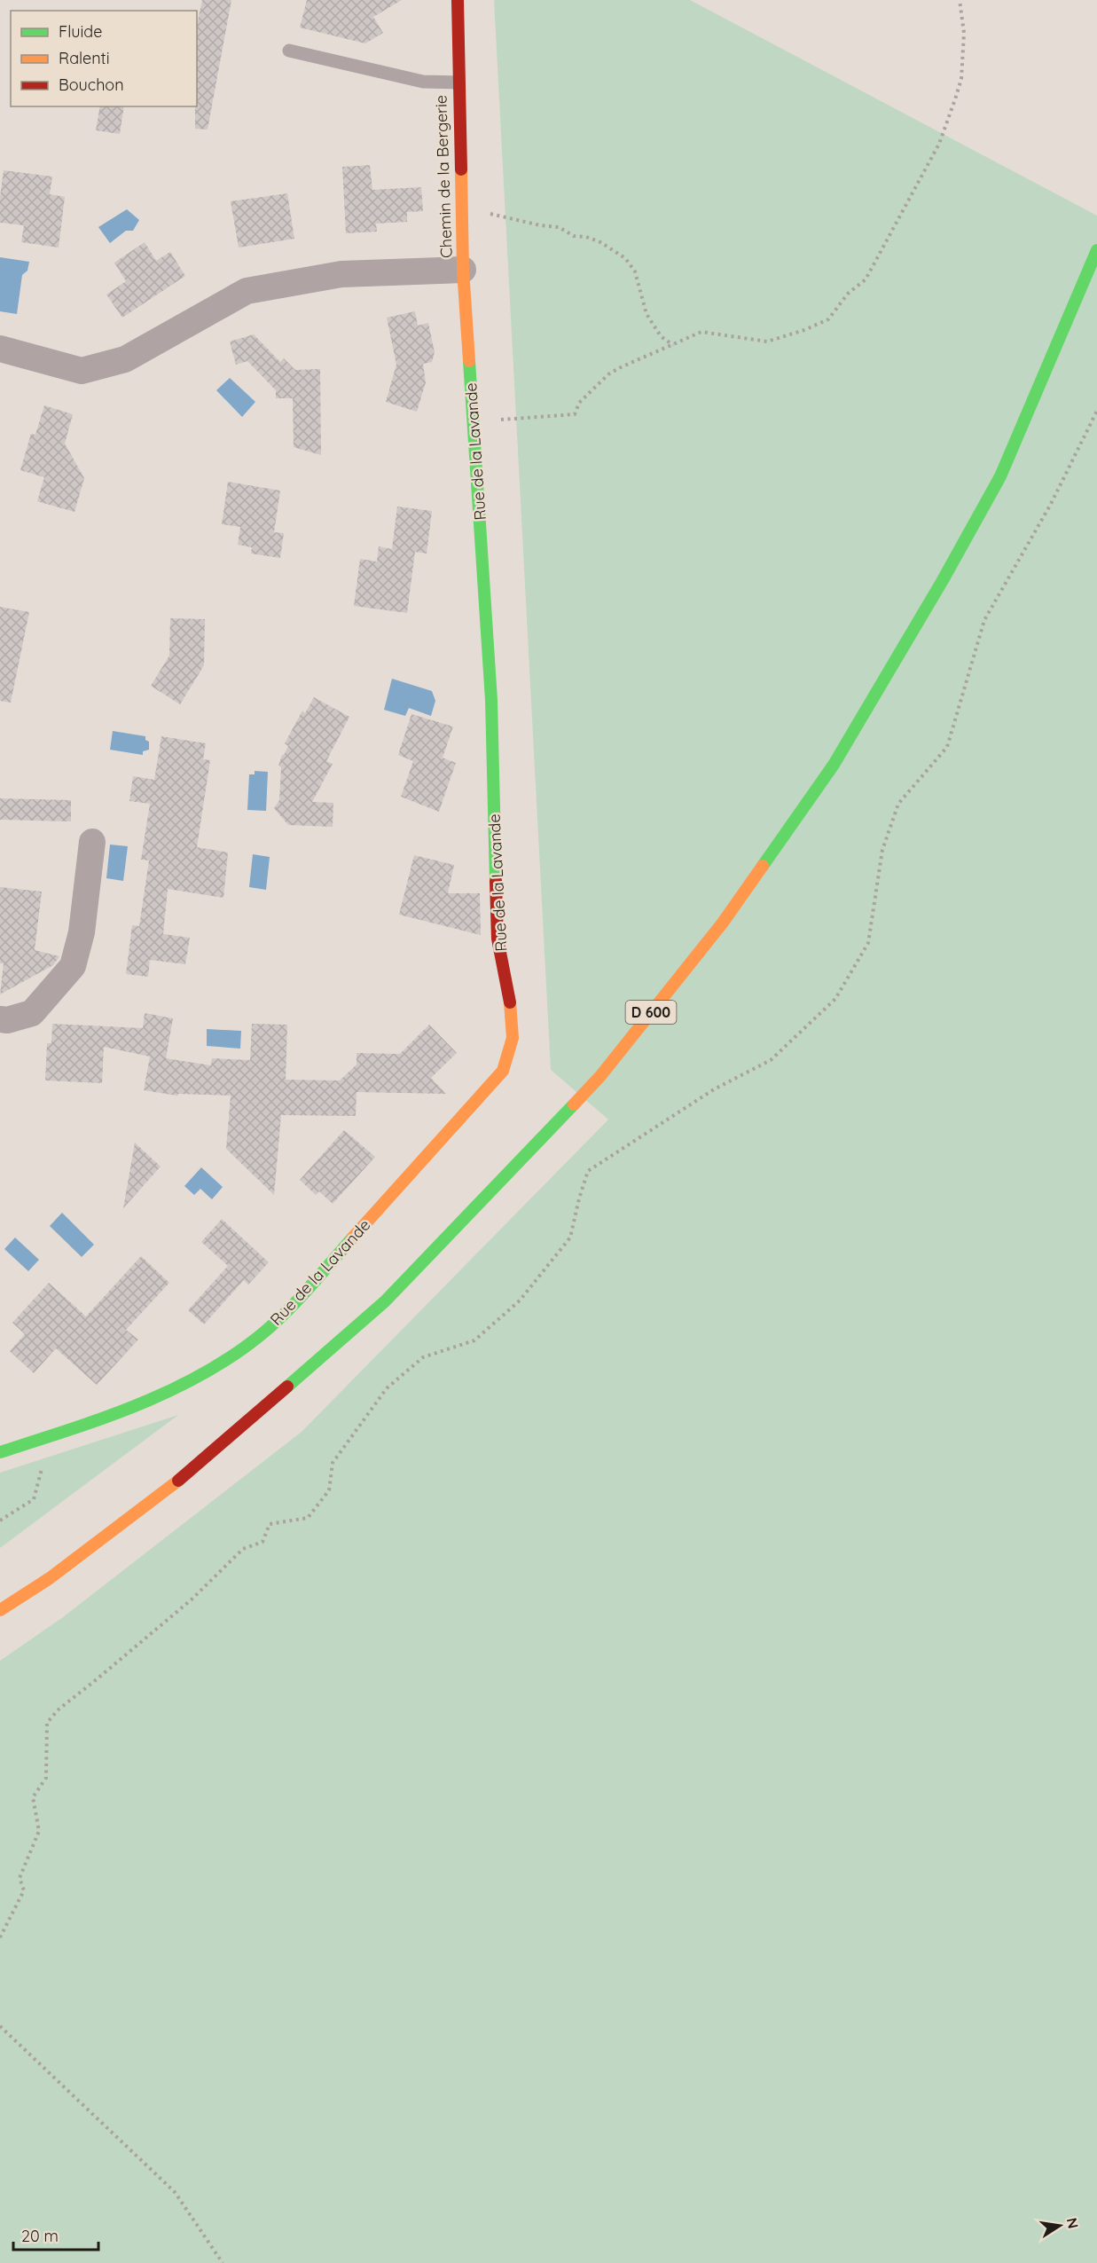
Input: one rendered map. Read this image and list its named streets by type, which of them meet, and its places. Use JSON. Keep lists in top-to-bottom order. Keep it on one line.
{"streets":{"main road":["Chemin de la Bergerie","Rue de la Lavande","D 600"]},"crossings":[["Chemin de la Bergerie","Rue de la Lavande"]],"legend":["Fluide","Ralenti","Bouchon"],"scale_bar":"20 m","north":"right"}
